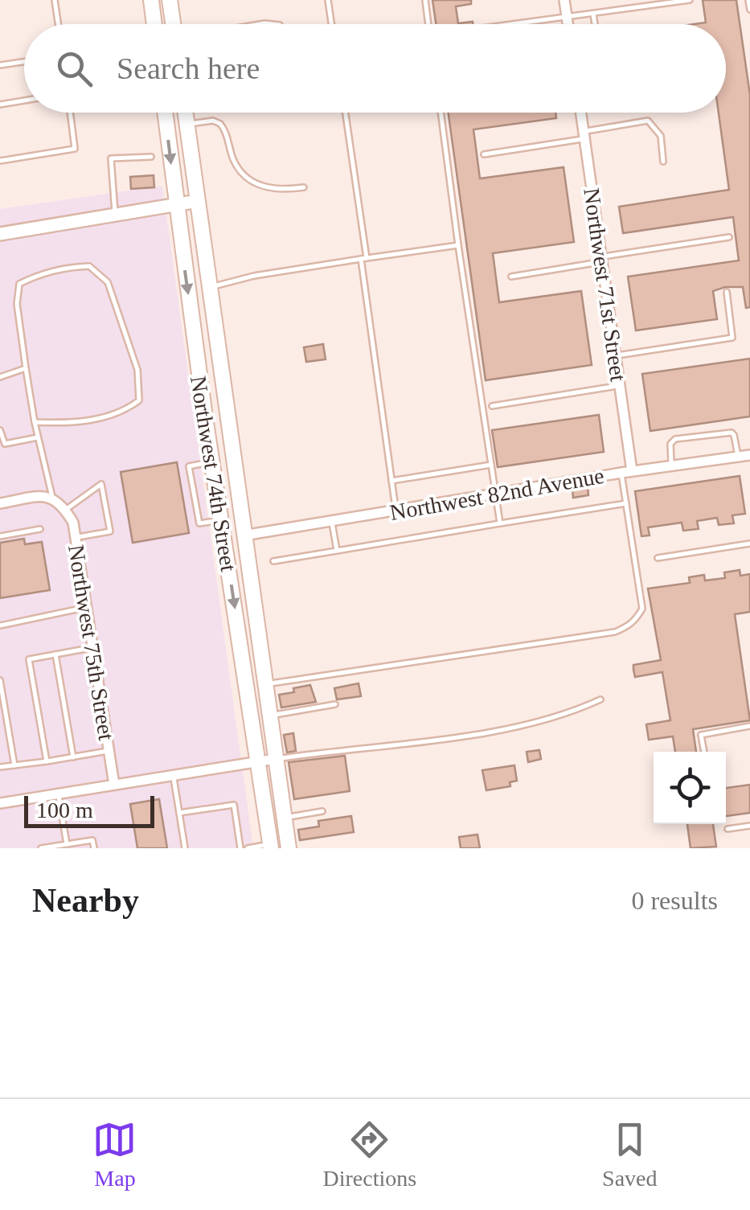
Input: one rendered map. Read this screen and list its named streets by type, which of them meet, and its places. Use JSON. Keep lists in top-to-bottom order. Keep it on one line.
{"streets":{"main road":["Northwest 74th Street"],"street":["Northwest 71st Street","Northwest 82nd Avenue","Northwest 75th Street"]},"crossings":[["Northwest 71st Street","Northwest 82nd Avenue"],["Northwest 74th Street","Northwest 82nd Avenue"]],"scale_bar":"100 m","page":{"search":"Search here","scale":"100 m","heading":["Nearby","0 results"],"nav":["Map","Directions","Saved"]}}
